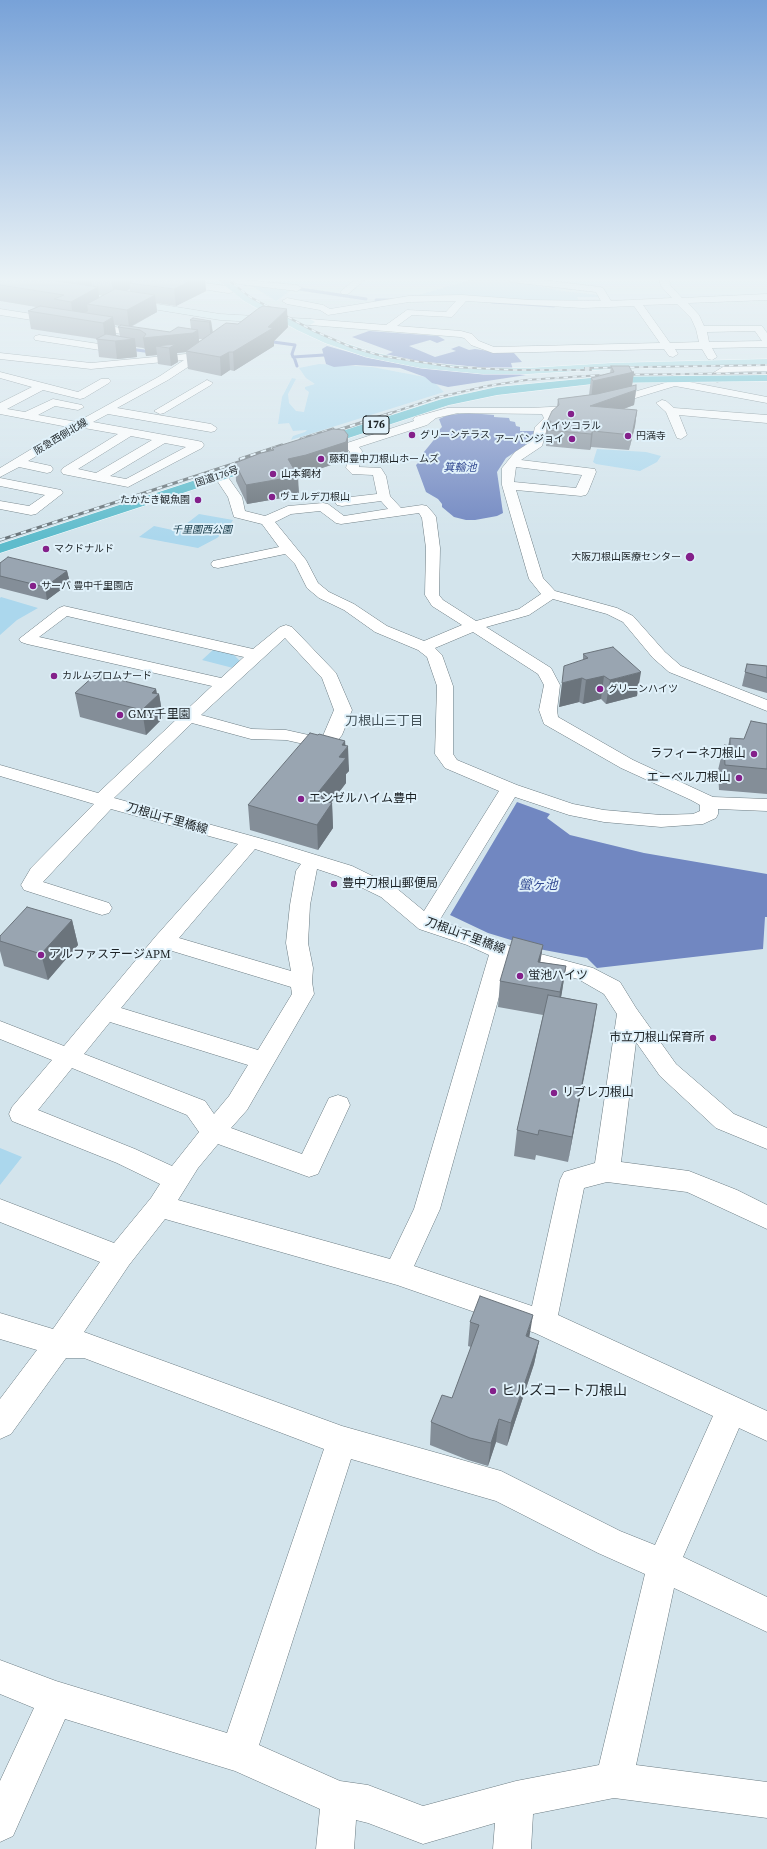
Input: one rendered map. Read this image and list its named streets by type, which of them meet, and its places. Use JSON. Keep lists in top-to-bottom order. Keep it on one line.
{"streets":{"highway":["176","国道176号"],"street":["阪急西側北線","刀根山千里橋線"]},"districts":["刀根山三丁目"],"water":["箕輪池","螢ヶ池"],"parks":["千里園西公園"],"places":["ハイツコラル","グリーンテラス","円満寺","アーバンジョイ","藤和豊中刀根山ホームズ","山本鋼材","ヴェルデ刀根山","たかたき観魚園","マクドナルド","大阪刀根山医療センター","サーバ 豊中千里園店","カルムプロムナード","グリーンハイツ","GMY千里園","ラフィーネ刀根山","エーベル刀根山","エンゼルハイム豊中","豊中刀根山郵便局","アルファステージAPM","蛍池ハイツ","市立刀根山保育所","リブレ刀根山","ヒルズコート刀根山"]}
